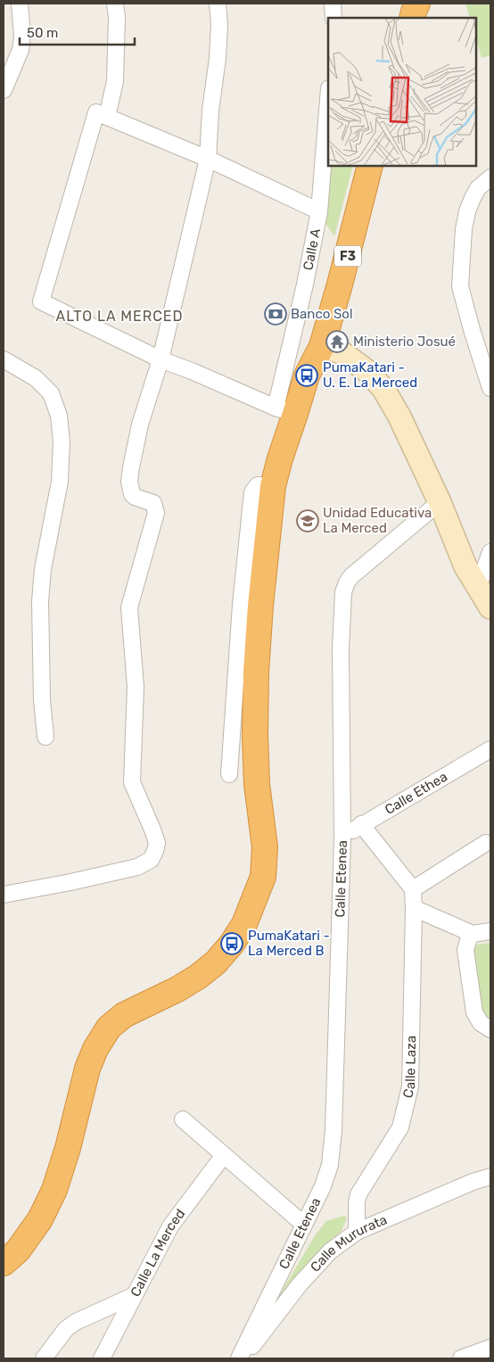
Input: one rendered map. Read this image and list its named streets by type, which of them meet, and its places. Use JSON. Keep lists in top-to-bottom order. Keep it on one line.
{"streets":{"highway":["F3"],"street":["Calle A","Calle Ethea","Calle Etenea","Calle Laza","Calle Mururata","Calle La Merced"]},"crossings":[["Calle A","F3"],["Calle Ethea","Calle Etenea"],["Calle Laza","Calle Mururata"]],"districts":["ALTO LA MERCED"],"places":{"bank":["Banco Sol"],"temple":["Ministerio Josué"],"bus stop":["PumaKatari - U. E. La Merced","PumaKatari - La Merced B"],"school or university":["Unidad Educativa La Merced"]},"scale_bar":"50 m"}
